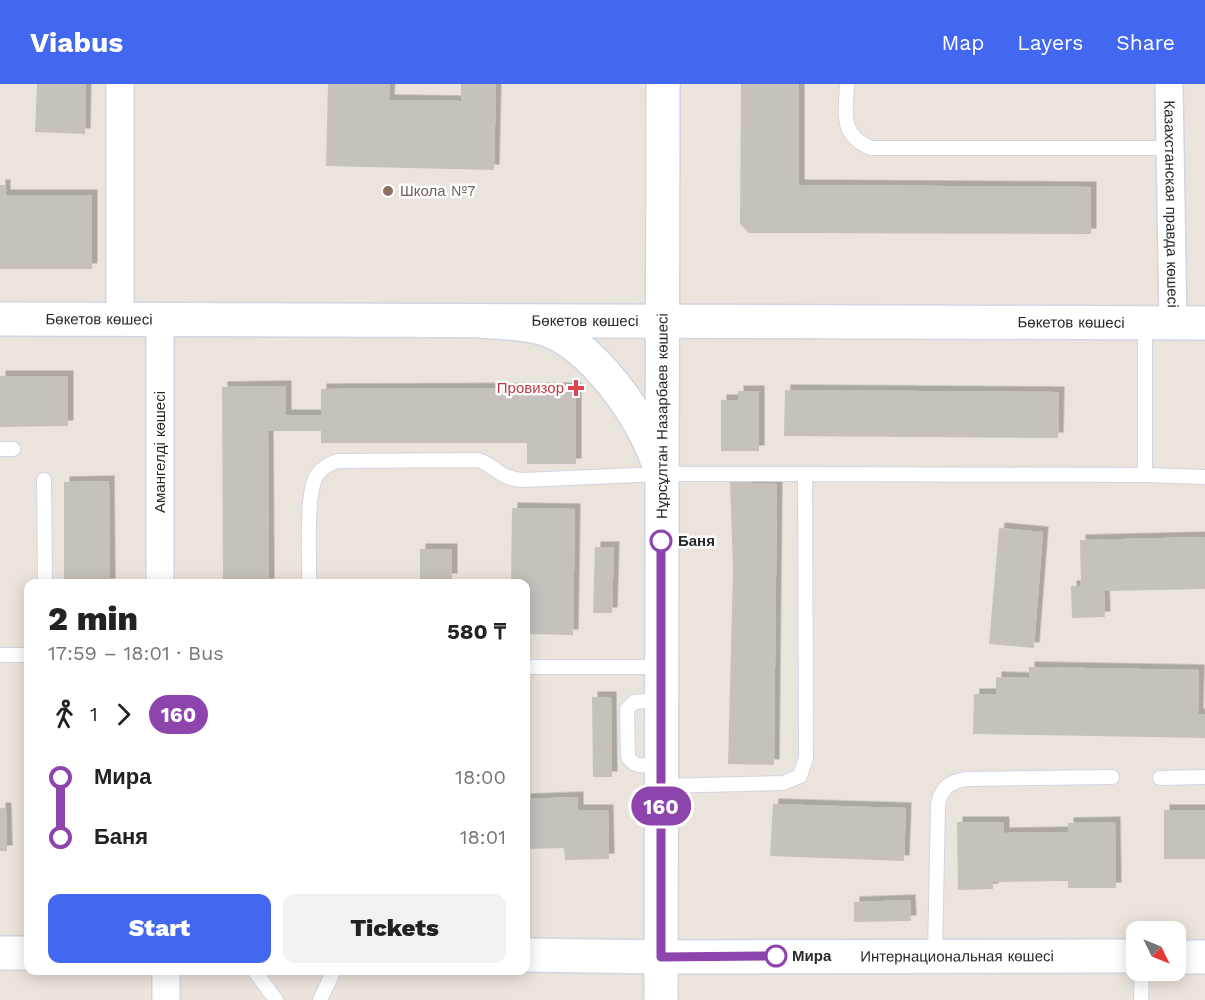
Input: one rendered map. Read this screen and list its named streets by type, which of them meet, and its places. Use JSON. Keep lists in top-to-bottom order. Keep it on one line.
{"streets":{"main road":["Бөкетов көшесі","Нұрсұлтан Назарбаев көшесі","Интернациональная көшесі"],"street":["Казахстанская правда көшесі","Амангелді көшесі"]},"crossings":[["Казахстанская правда көшесі","Бөкетов көшесі"],["Бөкетов көшесі","Нұрсұлтан Назарбаев көшесі"],["Бөкетов көшесі","Амангелді көшесі"],["Нұрсұлтан Назарбаев көшесі","Интернациональная көшесі"]],"places":{"other":["Школа №7","Баня","Мира"],"health":["Провизор"]},"lines":["bus line 160"],"north":"bottom right","page":{"header":"Viabus","nav":["Map","Layers","Share"],"on_map":"160","heading":["2 min","17:59 – 18:01 · Bus","580 ₸"],"legs":["1","160"],"list":[{"name":"Мира","value":"18:00"},{"name":"Баня","value":"18:01"}],"buttons":["Start","Tickets"]}}
